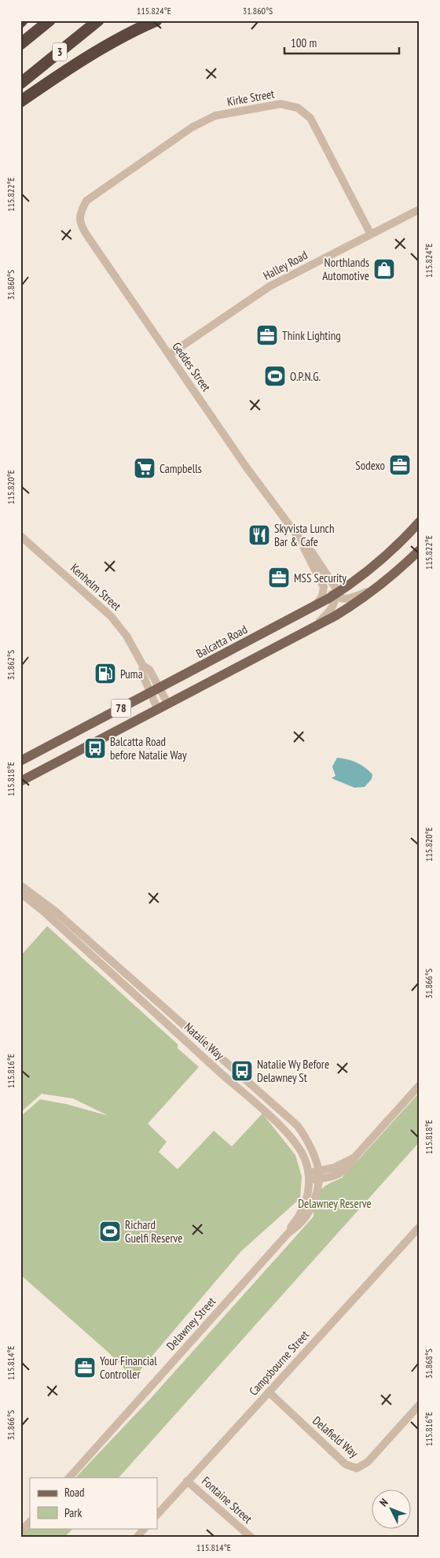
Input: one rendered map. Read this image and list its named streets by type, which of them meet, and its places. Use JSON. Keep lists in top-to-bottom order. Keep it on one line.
{"streets":{"highway":["3"],"main road":["Balcatta Road","78"],"street":["Kirke Street","Halley Road","Geddes Street","Kenhelm Street","Natalie Way","Delawney Street","Campsbourne Street","Delafield Way","Fontaine Street"]},"crossings":[["Kirke Street","Halley Road"],["Kirke Street","Geddes Street"],["Halley Road","Geddes Street"],["Geddes Street","Balcatta Road"],["Kenhelm Street","Balcatta Road"],["Kenhelm Street","78"],["Natalie Way","Delawney Street"],["Campsbourne Street","Delafield Way"],["Campsbourne Street","Fontaine Street"]],"parks":["Delawney Reserve"],"places":{"shop":["Northlands Automotive"],"office":["Think Lighting","Sodexo","MSS Security","Your Financial Controller"],"sports":["O.P.N.G.","Richard Guelfi Reserve"],"supermarket":["Campbells"],"restaurant":["Skyvista Lunch Bar & Cafe"],"fuel station":["Puma"],"bus stop":["Balcatta Road before Natalie Way","Natalie Wy Before Delawney St"]},"legend":["Road","Park"],"scale_bar":"100 m","north":"top left","coordinates":["115.824°E","31.860°S","115.822°E","115.820°E","31.862°S","115.818°E","31.866°S","115.816°E","115.814°E","31.868°S"]}
